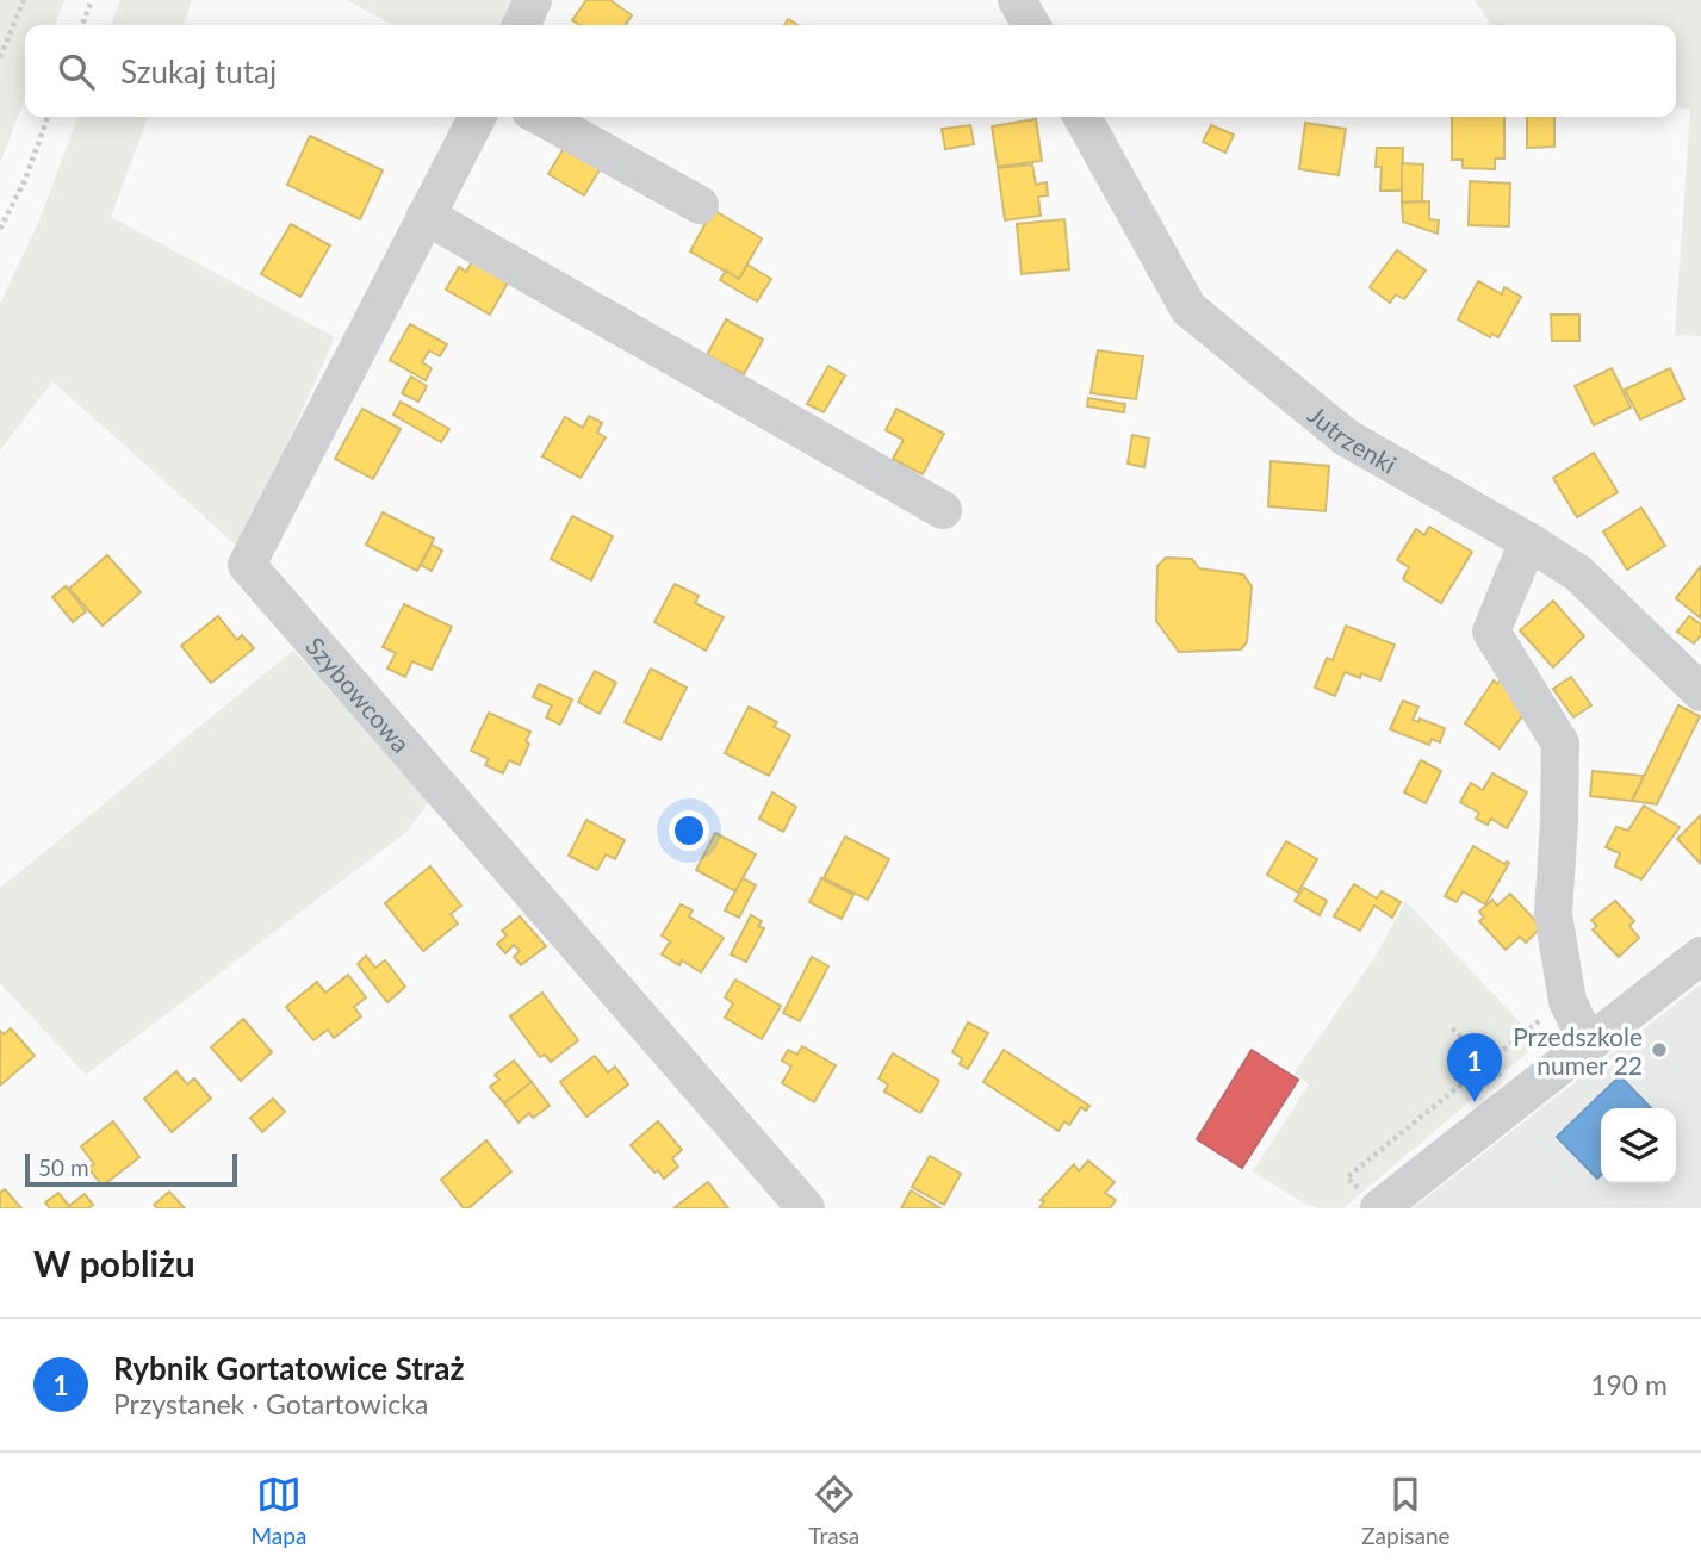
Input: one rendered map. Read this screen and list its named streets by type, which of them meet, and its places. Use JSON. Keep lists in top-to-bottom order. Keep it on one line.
{"streets":{"street":["Jutrzenki","Szybowcowa"]},"places":["Przedszkole numer 22"],"scale_bar":"50 m","page":{"search":"Szukaj tutaj","pins":"1","scale":"50 m","heading":"W pobliżu","list":[{"mark":"1","name":"Rybnik Gortatowice Straż","note":"Przystanek · Gotartowicka","value":"190 m"}],"nav":["Mapa","Trasa","Zapisane"]}}
